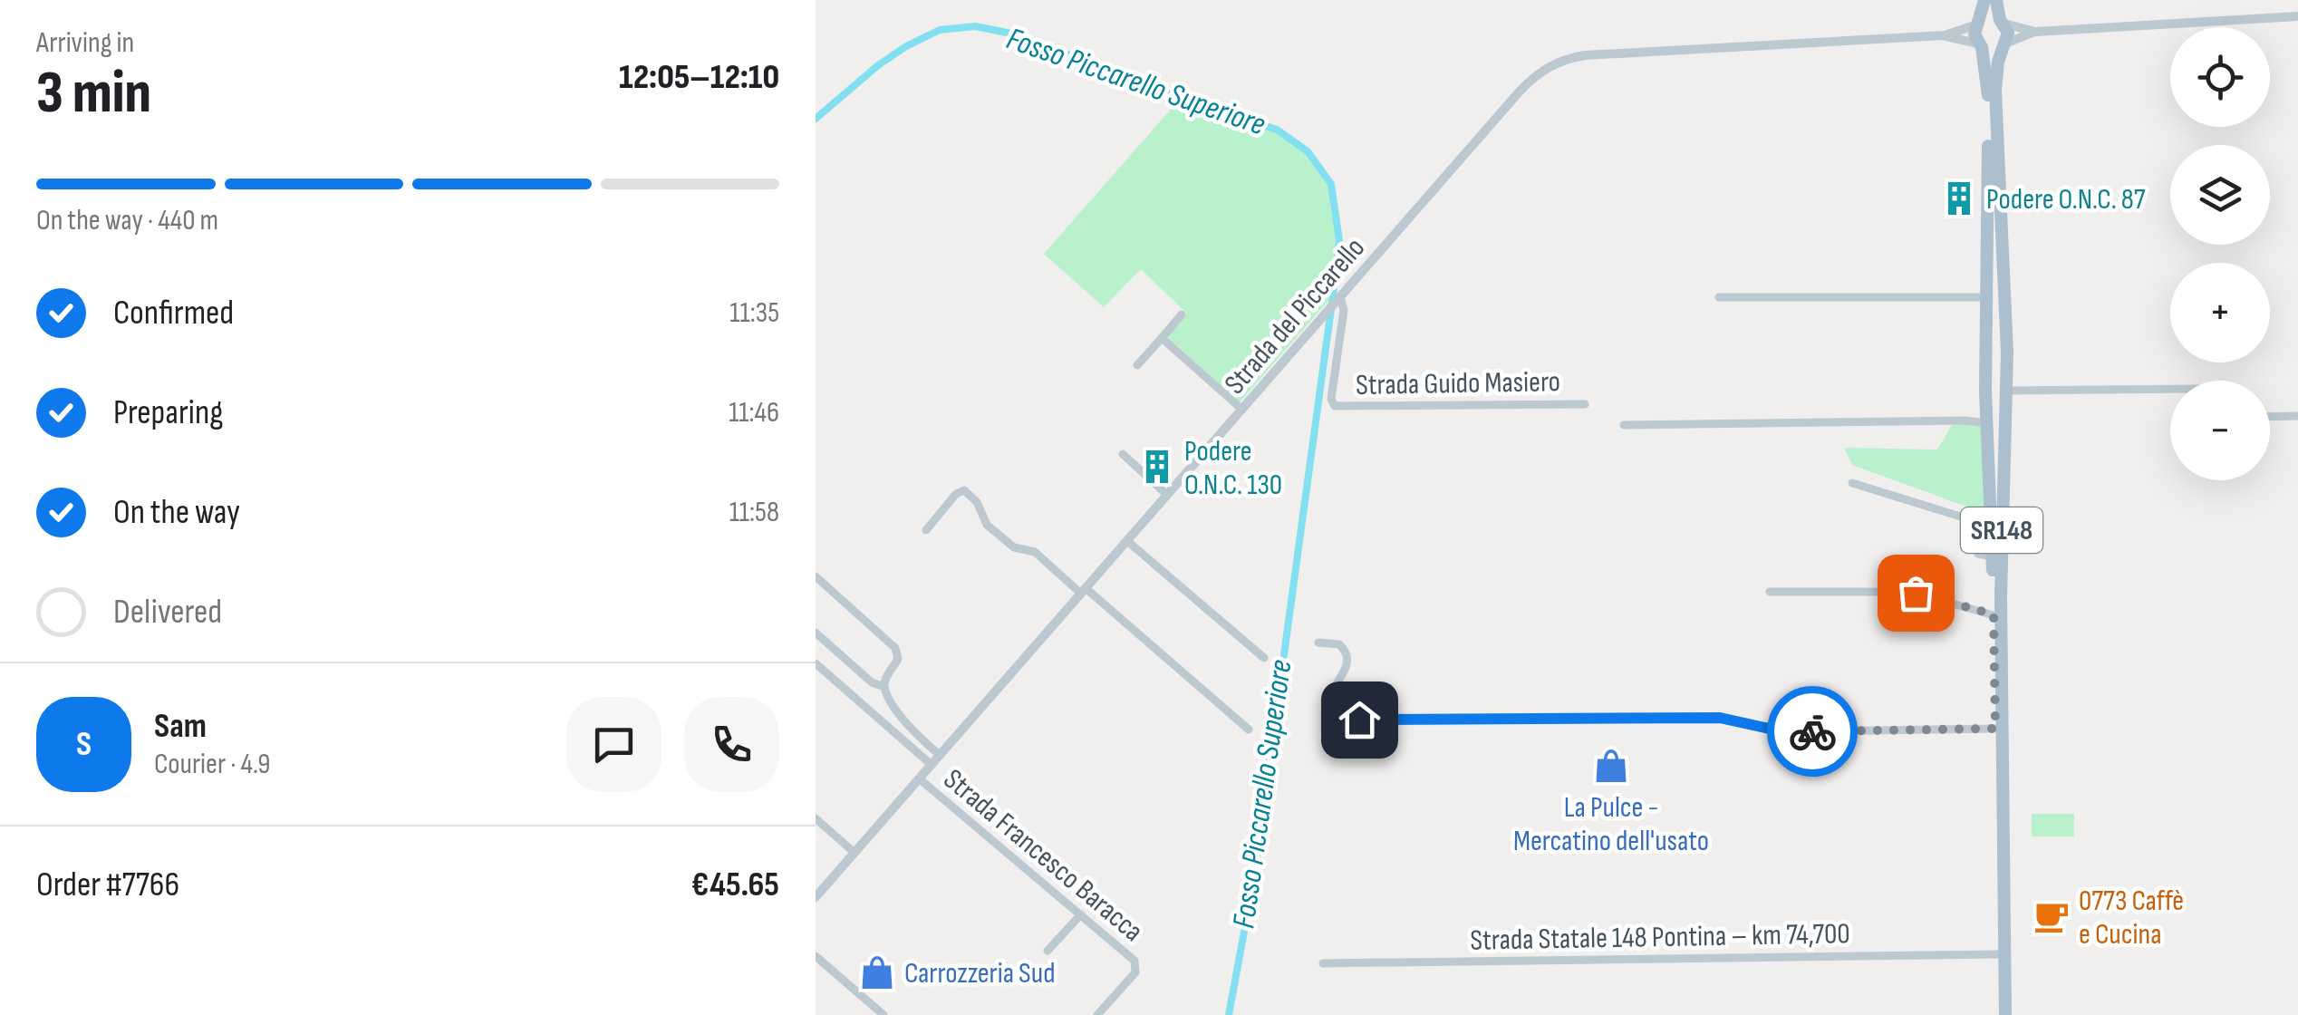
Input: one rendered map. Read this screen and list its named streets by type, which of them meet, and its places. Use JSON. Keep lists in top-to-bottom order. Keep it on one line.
{"streets":{"main road":["SR148"],"street":["Strada del Piccarello","Strada Guido Masiero","Strada Francesco Baracca","Strada Statale 148 Pontina – km 74,700"]},"crossings":[["Strada del Piccarello","Strada Guido Masiero"],["Strada del Piccarello","SR148"],["Strada del Piccarello","Strada Francesco Baracca"],["SR148","Strada Statale 148 Pontina – km 74,700"]],"water":["Fosso Piccarello Superiore"],"places":{"building":["Podere O.N.C. 87","Podere O.N.C. 130"],"shop":["La Pulce - Mercatino dell'usato","Carrozzeria Sud"],"cafe":["0773 Caffè e Cucina"]},"page":{"heading":["3 min","Arriving in","12:05–12:10"],"panel":["Sam","Courier · 4.9","Order #7766","€45.65"],"map_buttons":["+","−"],"bar":"On the way · 440 m","list":[["Confirmed","11:35"],["Preparing","11:46"],["On the way","11:58"],"Delivered"],"round":"S"}}
